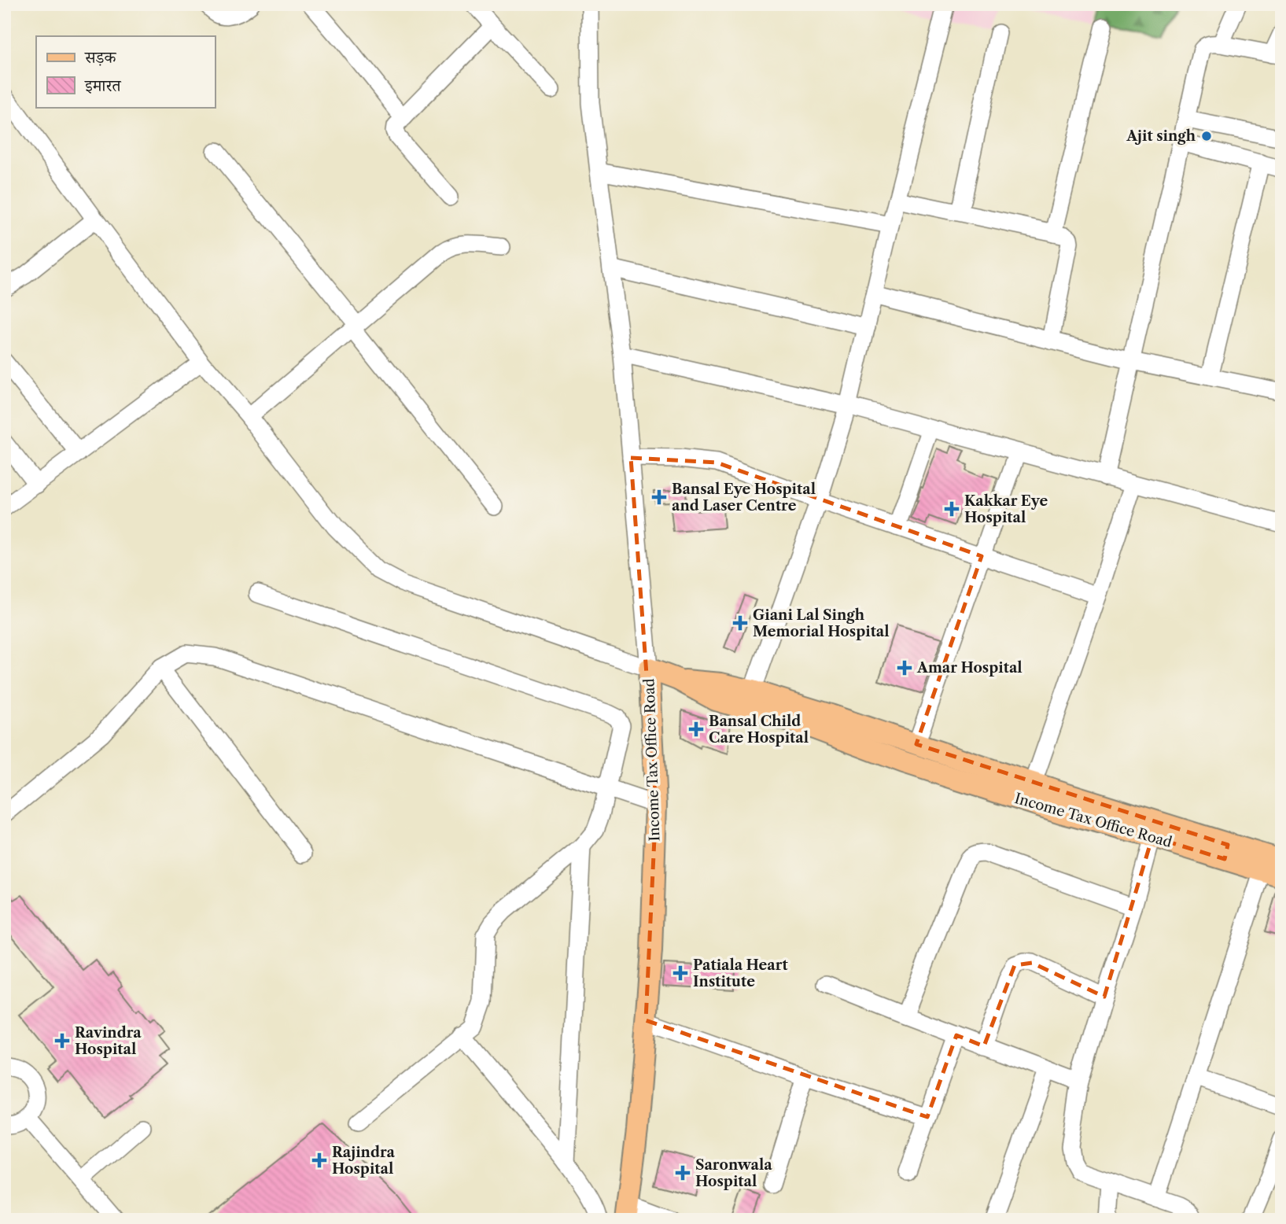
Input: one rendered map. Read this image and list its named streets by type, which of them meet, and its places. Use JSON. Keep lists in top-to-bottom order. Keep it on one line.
{"streets":{"main road":["Income Tax Office Road"]},"places":{"other":["Ajit singh"],"health":["Bansal Eye Hospital and Laser Centre","Kakkar Eye Hospital","Giani Lal Singh Memorial Hospital","Amar Hospital","Bansal Child Care Hospital","Patiala Heart Institute","Ravindra Hospital","Rajindra Hospital","Saronwala Hospital"]},"legend":["सड़क","इमारत"]}
